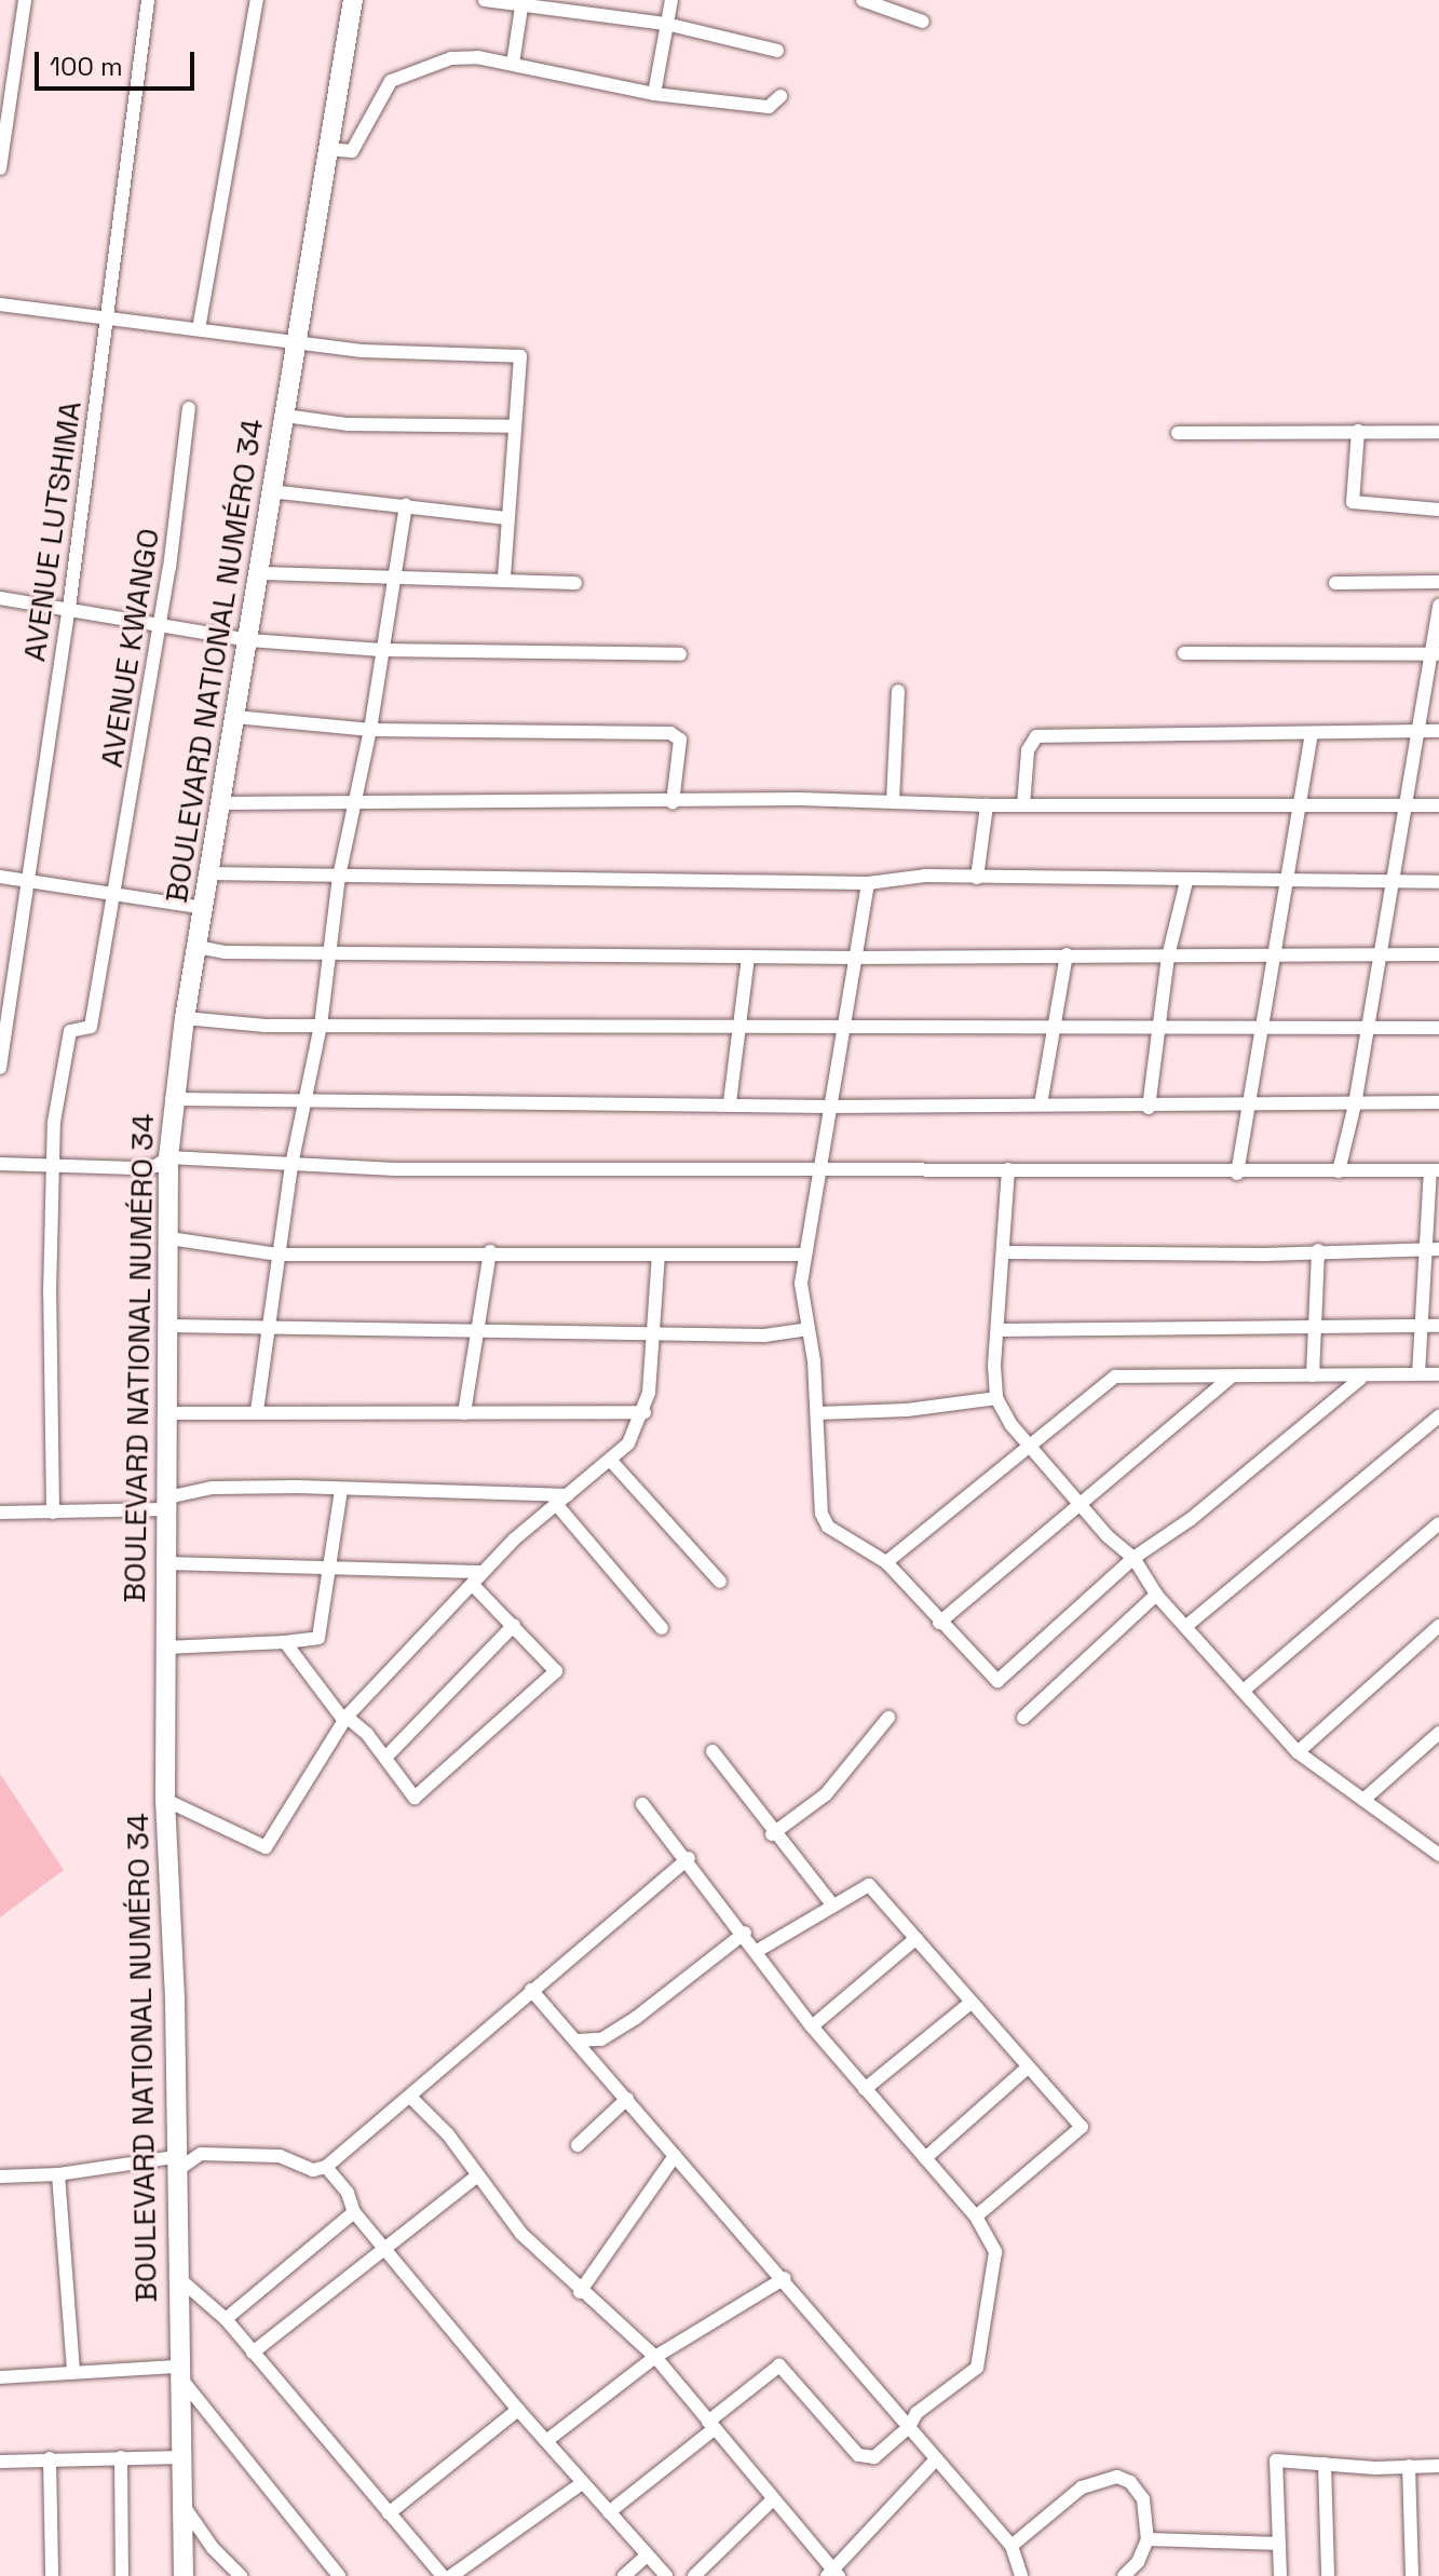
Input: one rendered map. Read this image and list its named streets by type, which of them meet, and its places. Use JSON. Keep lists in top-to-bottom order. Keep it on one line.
{"streets":{"main road":["BOULEVARD NATIONAL NUMÉRO 34"],"street":["AVENUE LUTSHIMA","AVENUE KWANGO"]},"scale_bar":"100 m"}
